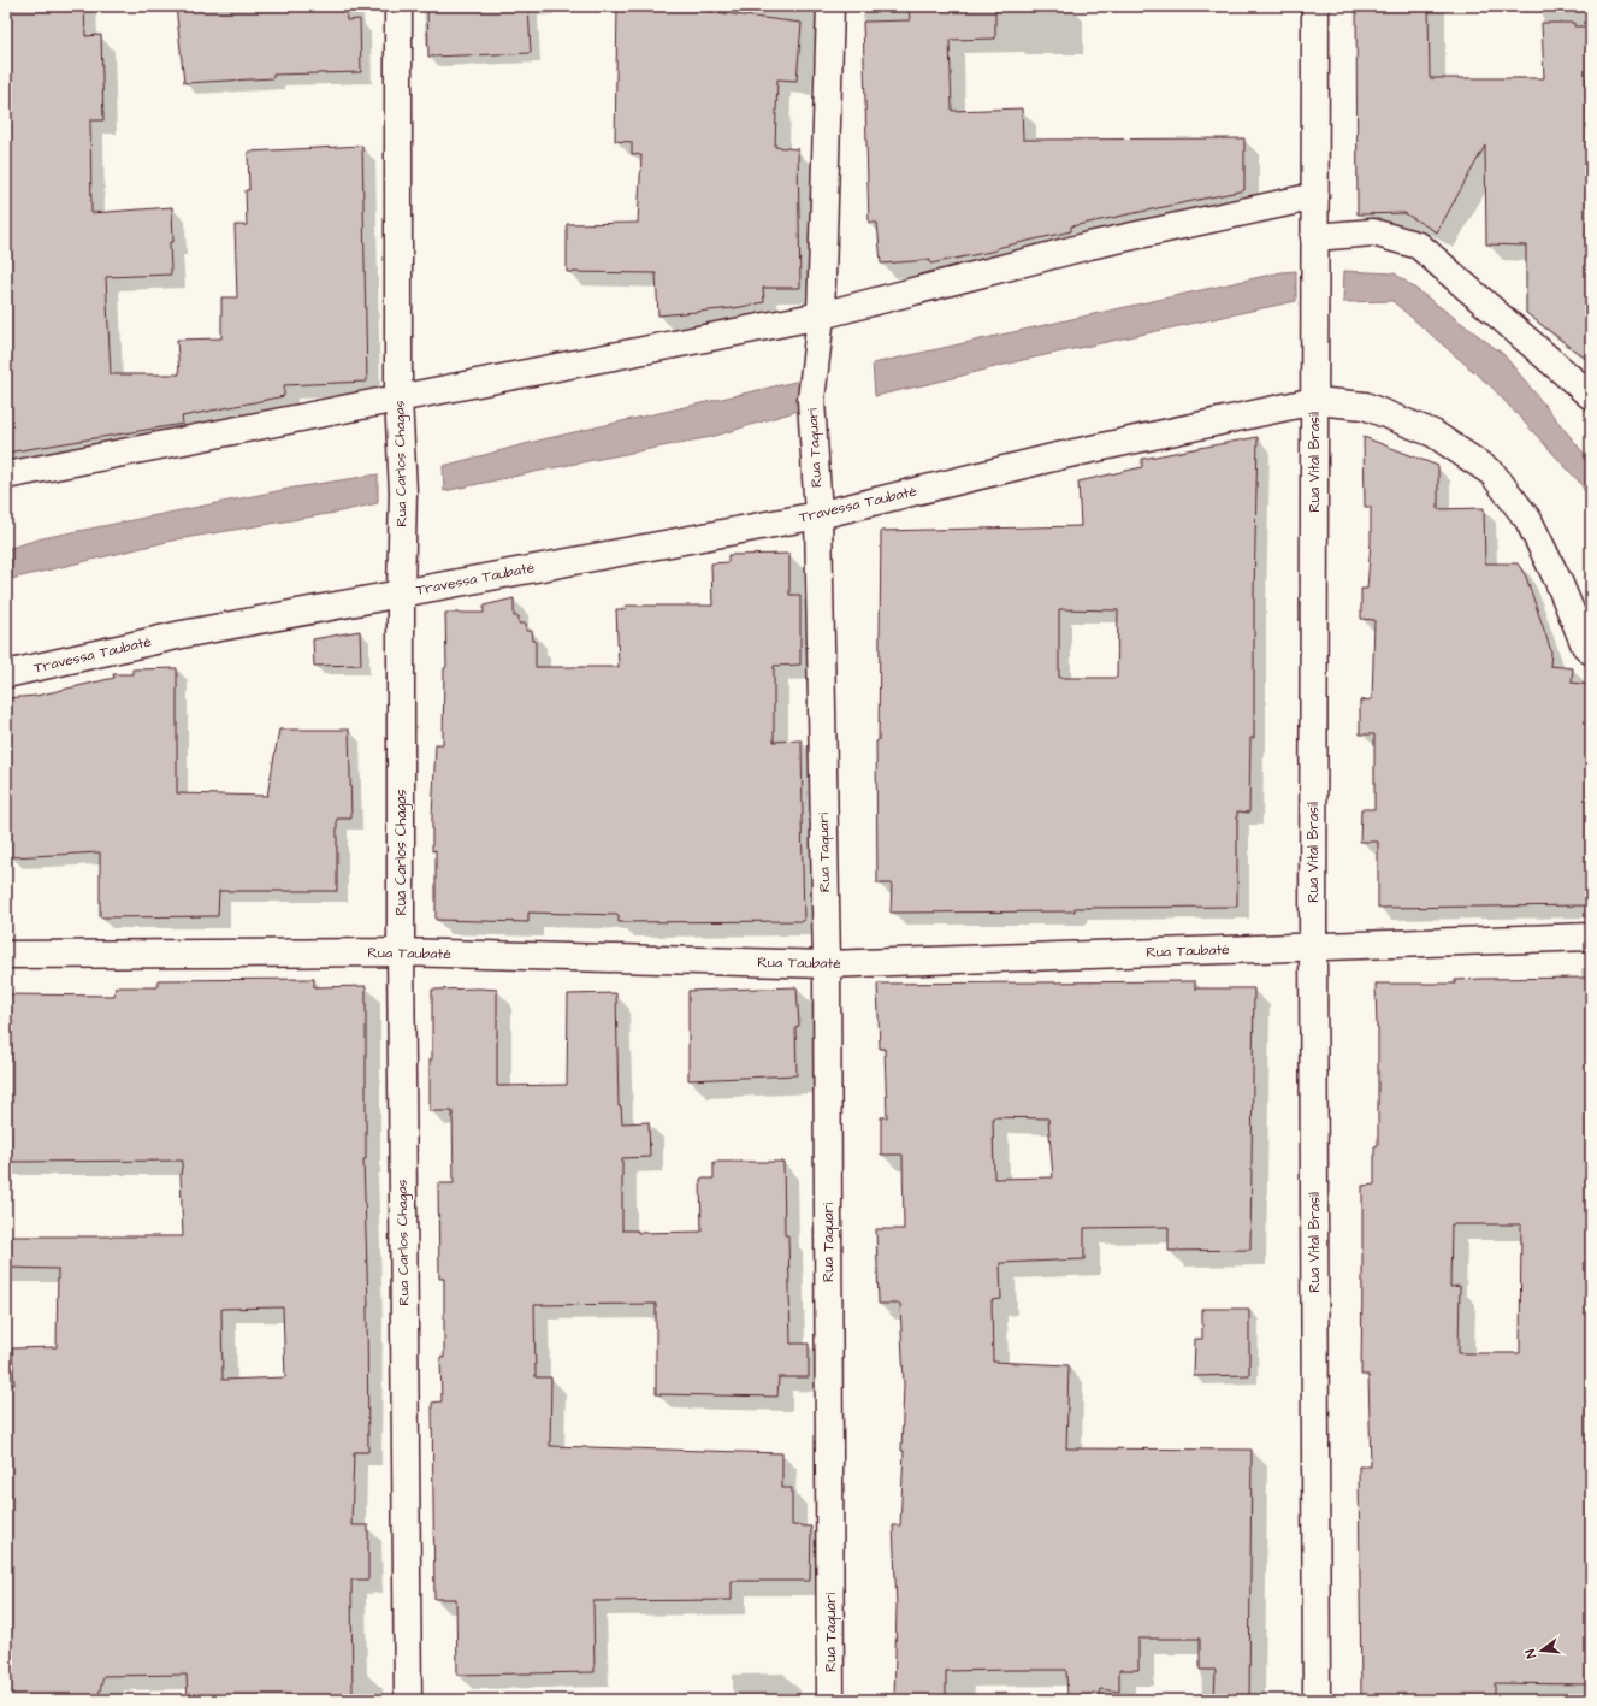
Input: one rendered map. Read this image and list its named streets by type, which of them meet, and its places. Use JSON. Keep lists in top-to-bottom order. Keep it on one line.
{"streets":{"street":["Rua Taquari","Rua Vital Brasil","Rua Carlos Chagas","Travessa Taubaté","Rua Taubaté"]},"crossings":[["Rua Taquari","Travessa Taubaté"],["Rua Taquari","Rua Taubaté"],["Rua Vital Brasil","Travessa Taubaté"],["Rua Vital Brasil","Rua Taubaté"],["Rua Carlos Chagas","Travessa Taubaté"],["Rua Carlos Chagas","Rua Taubaté"]],"north":"left"}
